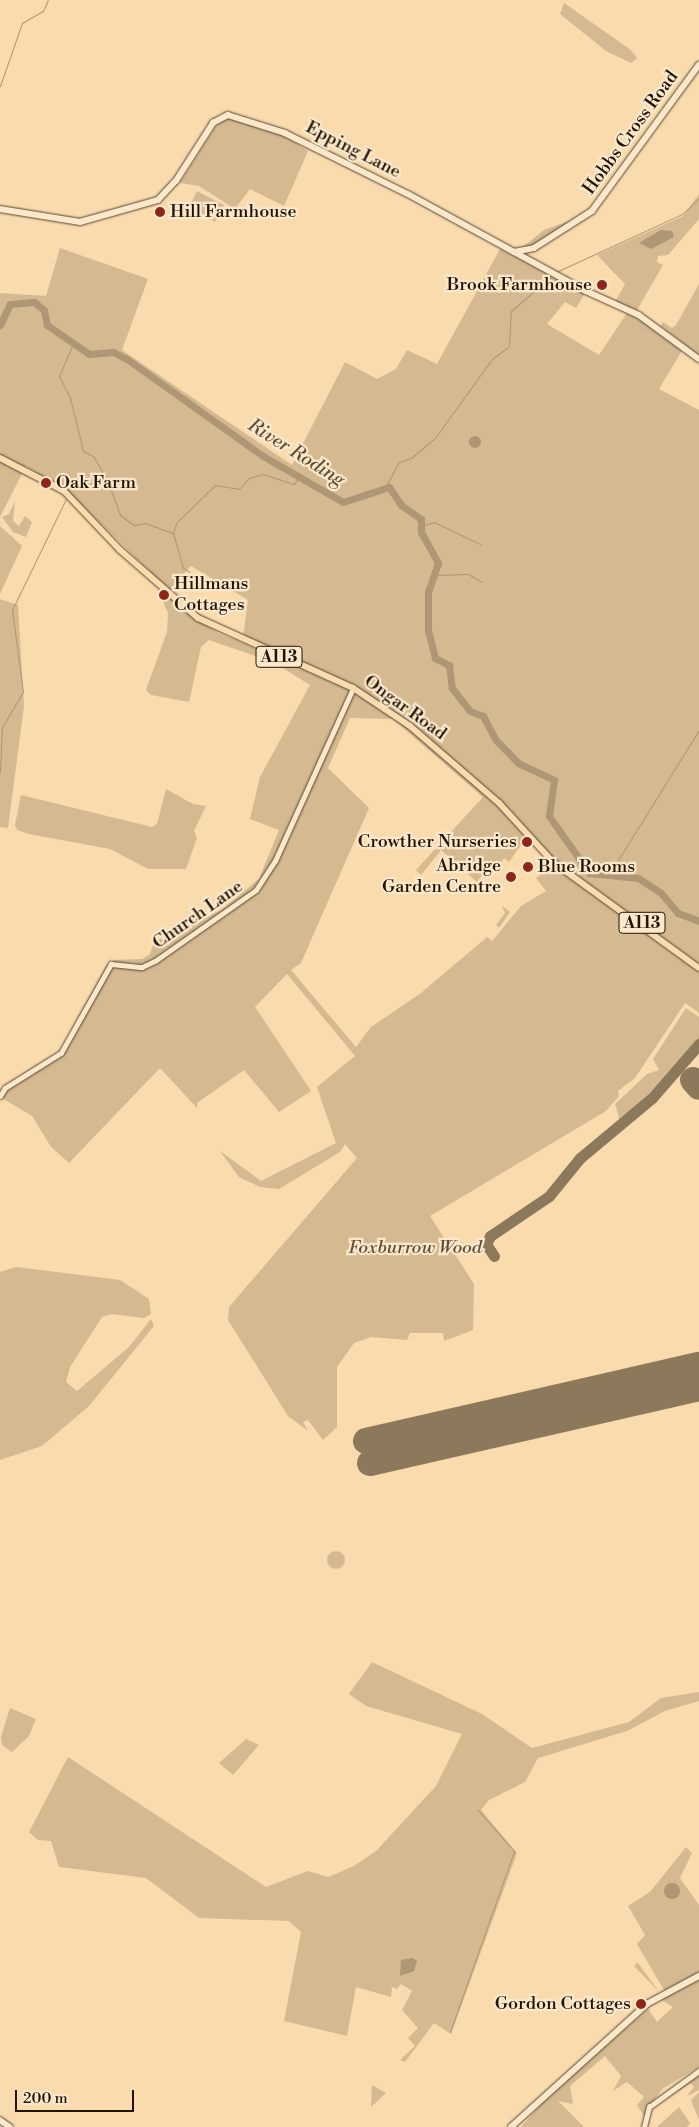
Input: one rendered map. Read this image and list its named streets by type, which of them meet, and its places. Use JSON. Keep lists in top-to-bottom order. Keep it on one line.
{"streets":{"main road":["A113","Ongar Road"],"street":["Hobbs Cross Road","Epping Lane","Church Lane"]},"crossings":[["Hobbs Cross Road","Epping Lane"],["Ongar Road","Church Lane"]],"water":["River Roding"],"parks":["Foxburrow Wood"],"places":["Hill Farmhouse","Brook Farmhouse","Oak Farm","Hillmans Cottages","Crowther Nurseries","Blue Rooms","Abridge Garden Centre","Gordon Cottages"],"scale_bar":"200 m"}
